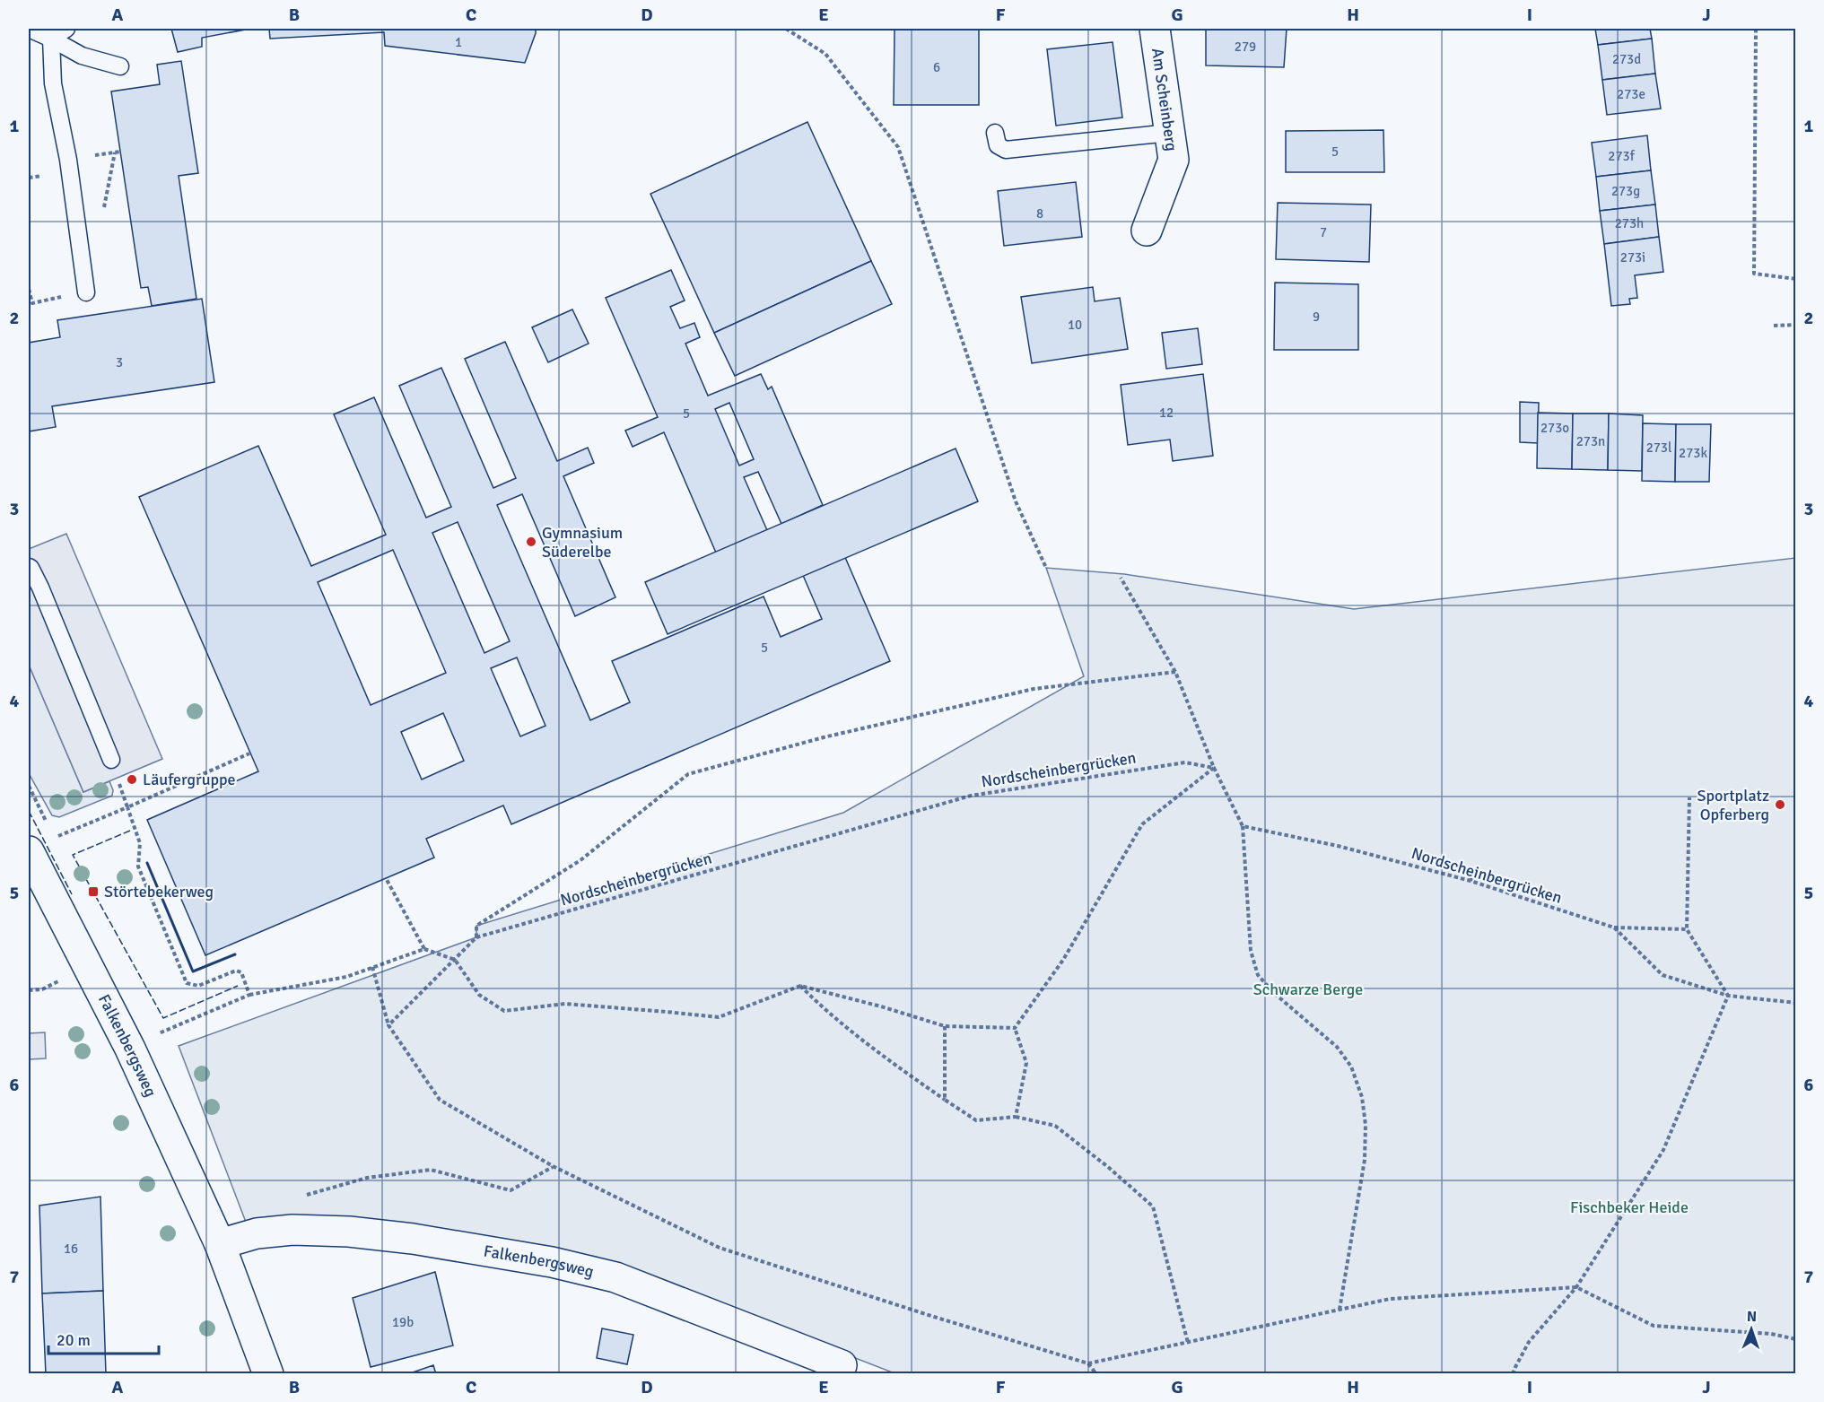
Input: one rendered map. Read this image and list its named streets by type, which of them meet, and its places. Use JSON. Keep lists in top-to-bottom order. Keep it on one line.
{"streets":{"street":["Am Scheinberg","Falkenbergsweg"],"path":["Nordscheinbergrücken"]},"parks":["Schwarze Berge","Fischbeker Heide"],"places":{"other":["Gymnasium Süderelbe","Läufergruppe","Sportplatz Opferberg"],"transit":["Störtebekerweg"]},"house_numbers":["1","279","273d","6","273e","5","273f","273g","8","273h","7","273i","9","10","3","12","5","273o","273n","273l","273k","5","16","19b"],"scale_bar":"20 m","north":"top","grid":{"columns":["A","B","C","D","E","F","G","H","I","J"],"rows":["1","2","3","4","5","6","7"]}}
